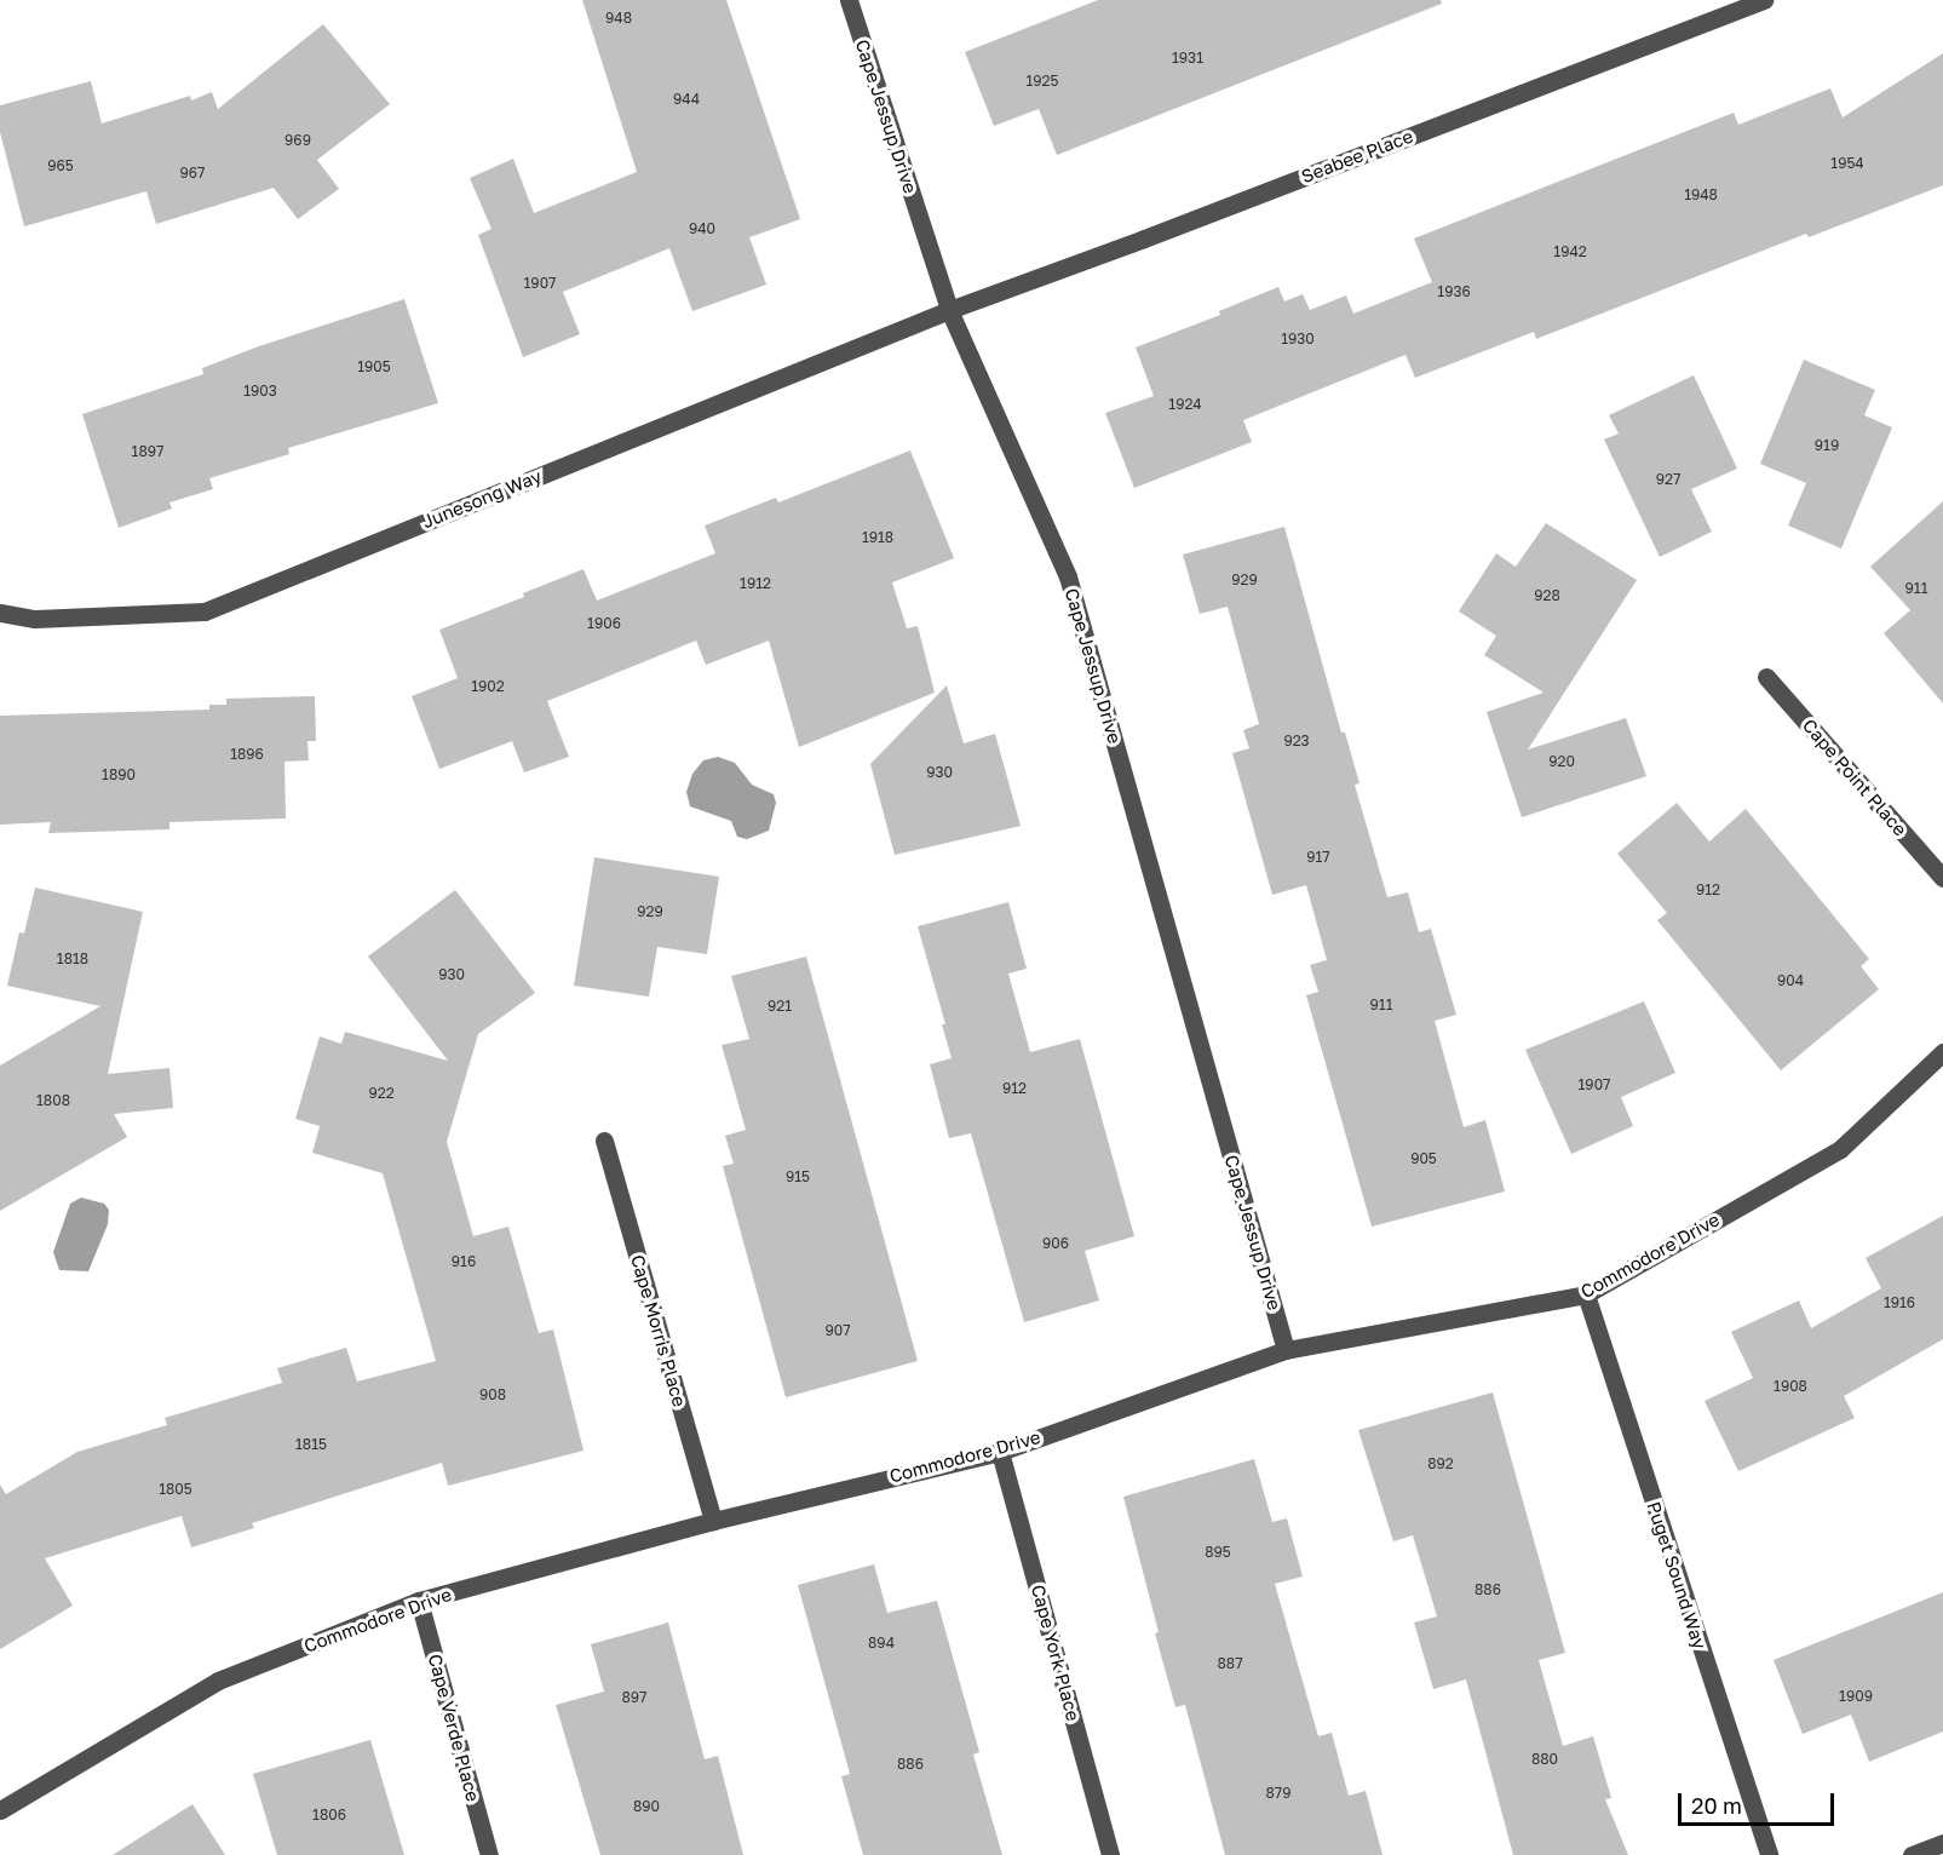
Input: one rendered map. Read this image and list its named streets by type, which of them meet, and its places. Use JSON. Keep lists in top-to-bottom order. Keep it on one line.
{"streets":{"street":["Cape Jessup Drive","Seabee Place","Junesong Way","Cape Point Place","Commodore Drive","Cape Morris Place","Puget Sound Way","Cape York Place","Cape Verde Place"]},"crossings":[["Cape Jessup Drive","Seabee Place"],["Cape Jessup Drive","Junesong Way"],["Cape Jessup Drive","Commodore Drive"],["Seabee Place","Junesong Way"],["Commodore Drive","Cape Morris Place"],["Commodore Drive","Puget Sound Way"],["Commodore Drive","Cape York Place"],["Commodore Drive","Cape Verde Place"]],"house_numbers":["948","1931","1925","944","969","1954","965","967","1948","940","1942","1907","1936","1930","1905","1903","1924","919","1897","927","1918","929","1912","911","928","1906","1902","923","1896","920","930","1890","917","912","929","1818","930","904","911","921","1907","912","922","1808","905","915","906","916","1916","907","1908","908","1815","892","1805","895","886","894","887","1909","897","880","886","879","890","1806"],"scale_bar":"20 m"}
